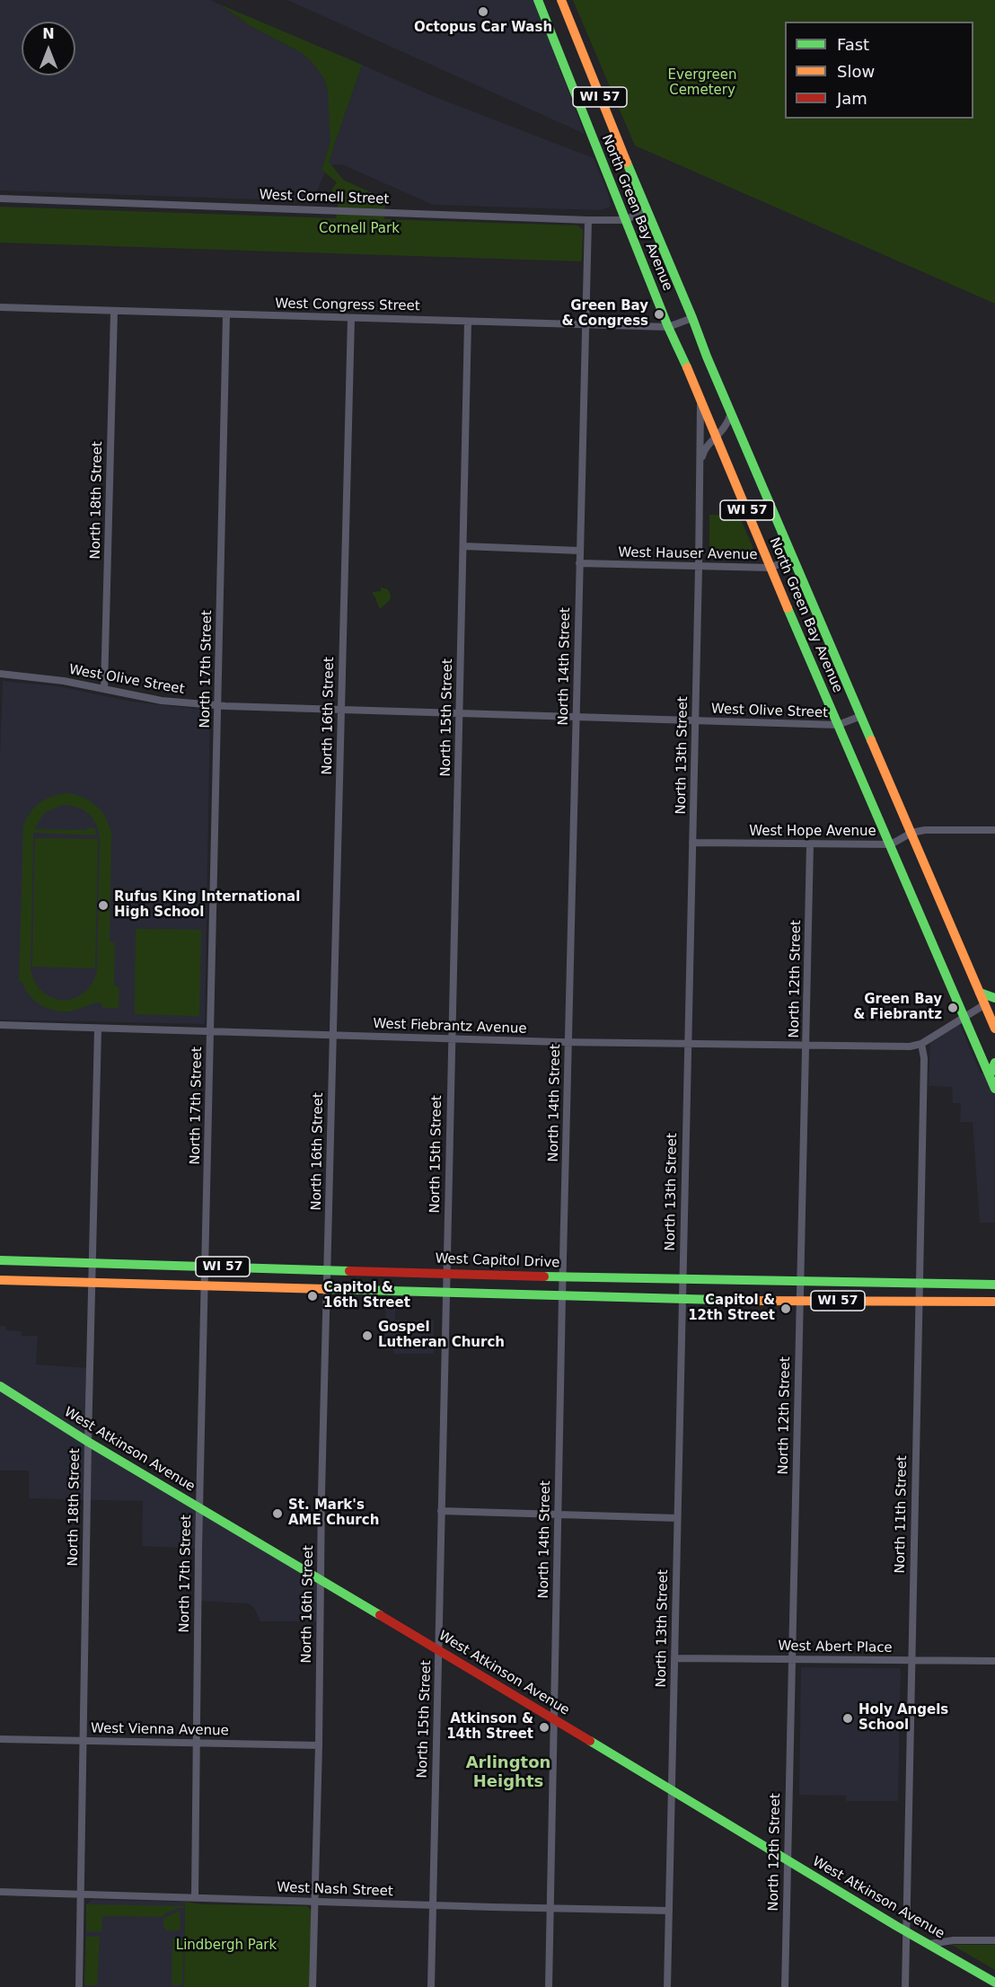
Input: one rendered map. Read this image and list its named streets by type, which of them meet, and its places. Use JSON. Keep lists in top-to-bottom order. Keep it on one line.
{"streets":{"main road":["WI 57","North Green Bay Avenue","West Capitol Drive","West Atkinson Avenue"],"street":["West Cornell Street","West Congress Street","North 18th Street","West Hauser Avenue","North 14th Street","North 17th Street","West Olive Street","North 16th Street","North 15th Street","North 13th Street","West Hope Avenue","North 12th Street","West Fiebrantz Avenue","North 11th Street","West Abert Place","West Vienna Avenue","West Nash Street"]},"crossings":[["WI 57","North 18th Street"],["WI 57","North 14th Street"],["WI 57","North 17th Street"],["WI 57","North 16th Street"],["WI 57","North 15th Street"],["WI 57","North 13th Street"],["WI 57","North 12th Street"],["WI 57","North 11th Street"],["West Cornell Street","North Green Bay Avenue"],["West Cornell Street","North 14th Street"],["North Green Bay Avenue","West Congress Street"],["North Green Bay Avenue","West Hauser Avenue"],["North Green Bay Avenue","West Olive Street"],["North Green Bay Avenue","North 13th Street"],["North Green Bay Avenue","West Hope Avenue"],["North Green Bay Avenue","West Fiebrantz Avenue"],["West Congress Street","North 18th Street"],["West Congress Street","North 14th Street"],["West Congress Street","North 17th Street"],["West Congress Street","North 16th Street"],["West Congress Street","North 15th Street"],["North 18th Street","West Olive Street"],["North 18th Street","West Fiebrantz Avenue"],["North 18th Street","West Capitol Drive"],["North 18th Street","West Atkinson Avenue"],["North 18th Street","West Vienna Avenue"],["North 18th Street","West Nash Street"],["West Hauser Avenue","North 14th Street"],["West Hauser Avenue","North 13th Street"],["North 14th Street","West Olive Street"],["North 14th Street","West Fiebrantz Avenue"],["North 14th Street","West Capitol Drive"],["North 14th Street","West Atkinson Avenue"],["North 14th Street","West Nash Street"],["North 17th Street","West Olive Street"],["North 17th Street","West Fiebrantz Avenue"],["North 17th Street","West Capitol Drive"],["North 17th Street","West Atkinson Avenue"],["North 17th Street","West Vienna Avenue"],["North 17th Street","West Nash Street"],["West Olive Street","North 16th Street"],["West Olive Street","North 15th Street"],["West Olive Street","North 13th Street"],["North 16th Street","West Fiebrantz Avenue"],["North 16th Street","West Capitol Drive"],["North 16th Street","West Atkinson Avenue"],["North 16th Street","West Vienna Avenue"],["North 16th Street","West Nash Street"],["North 15th Street","West Fiebrantz Avenue"],["North 15th Street","West Capitol Drive"],["North 15th Street","West Atkinson Avenue"],["North 15th Street","West Nash Street"],["North 13th Street","West Hope Avenue"],["North 13th Street","West Fiebrantz Avenue"],["North 13th Street","West Capitol Drive"],["North 13th Street","West Atkinson Avenue"],["North 13th Street","West Abert Place"],["North 13th Street","West Nash Street"],["West Hope Avenue","North 12th Street"],["North 12th Street","West Fiebrantz Avenue"],["North 12th Street","West Capitol Drive"],["North 12th Street","West Atkinson Avenue"],["North 12th Street","West Abert Place"],["West Fiebrantz Avenue","North 11th Street"],["West Capitol Drive","North 11th Street"],["West Atkinson Avenue","North 11th Street"],["North 11th Street","West Abert Place"]],"districts":["Arlington Heights"],"parks":["Evergreen Cemetery","Cornell Park","Lindbergh Park"],"places":["Octopus Car Wash","Green Bay & Congress","Rufus King International High School","Green Bay & Fiebrantz","Capitol & 16th Street","Capitol & 12th Street","Gospel Lutheran Church","St. Mark's AME Church","Holy Angels School","Atkinson & 14th Street"],"legend":["Fast","Slow","Jam"],"north":"top"}
